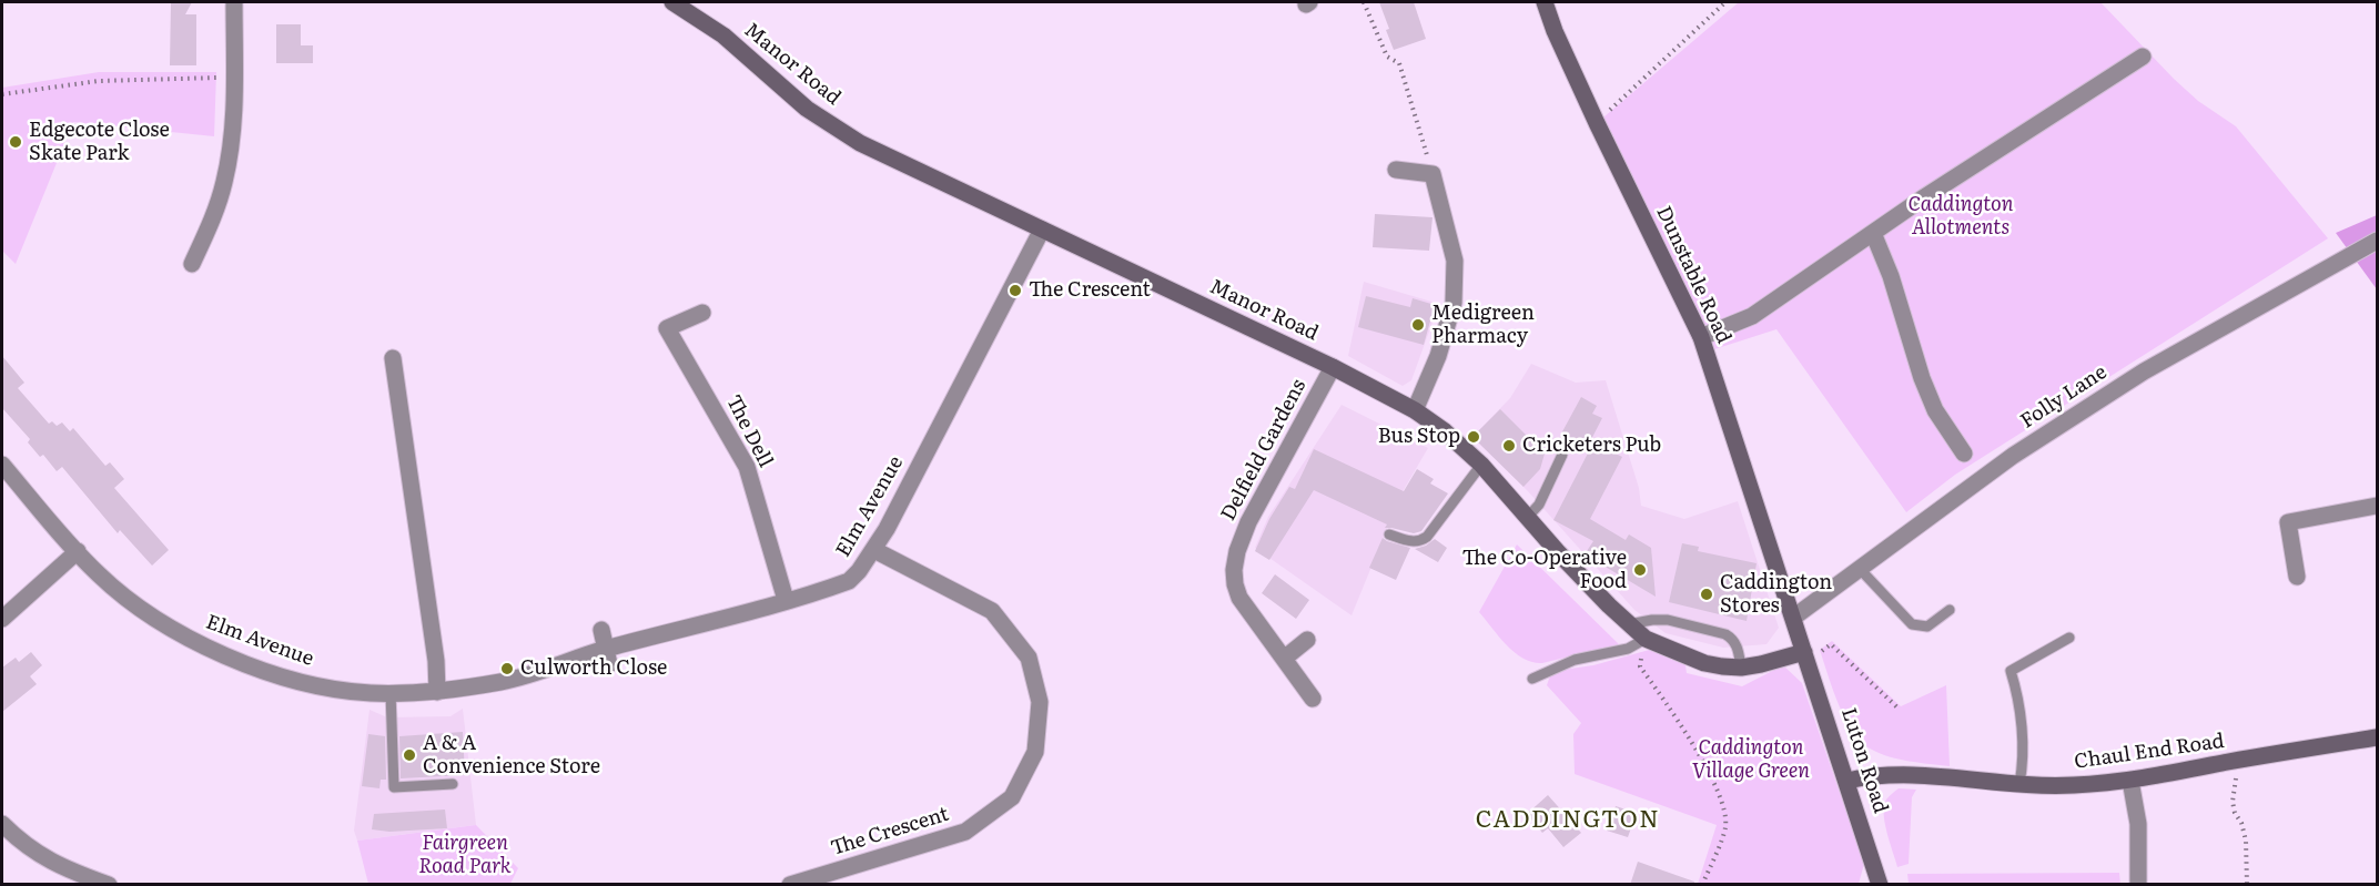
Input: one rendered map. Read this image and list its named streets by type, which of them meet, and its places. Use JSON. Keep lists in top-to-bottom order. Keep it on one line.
{"streets":{"street":["Manor Road","Dunstable Road","Folly Lane","The Dell","Delfield Gardens","Elm Avenue","Chaul End Road","Luton Road","The Crescent"]},"crossings":[["Manor Road","Dunstable Road"],["Manor Road","Delfield Gardens"],["Manor Road","Elm Avenue"],["Manor Road","Luton Road"],["Dunstable Road","Folly Lane"],["Dunstable Road","Luton Road"],["The Dell","Elm Avenue"],["Elm Avenue","The Crescent"],["Chaul End Road","Luton Road"]],"districts":["CADDINGTON"],"parks":["Caddington Allotments","Caddington Village Green","Fairgreen Road Park"],"places":["Edgecote Close Skate Park","The Crescent","Medigreen Pharmacy","Bus Stop","Cricketers Pub","The Co-Operative Food","Caddington Stores","Culworth Close","A & A Convenience Store"]}
